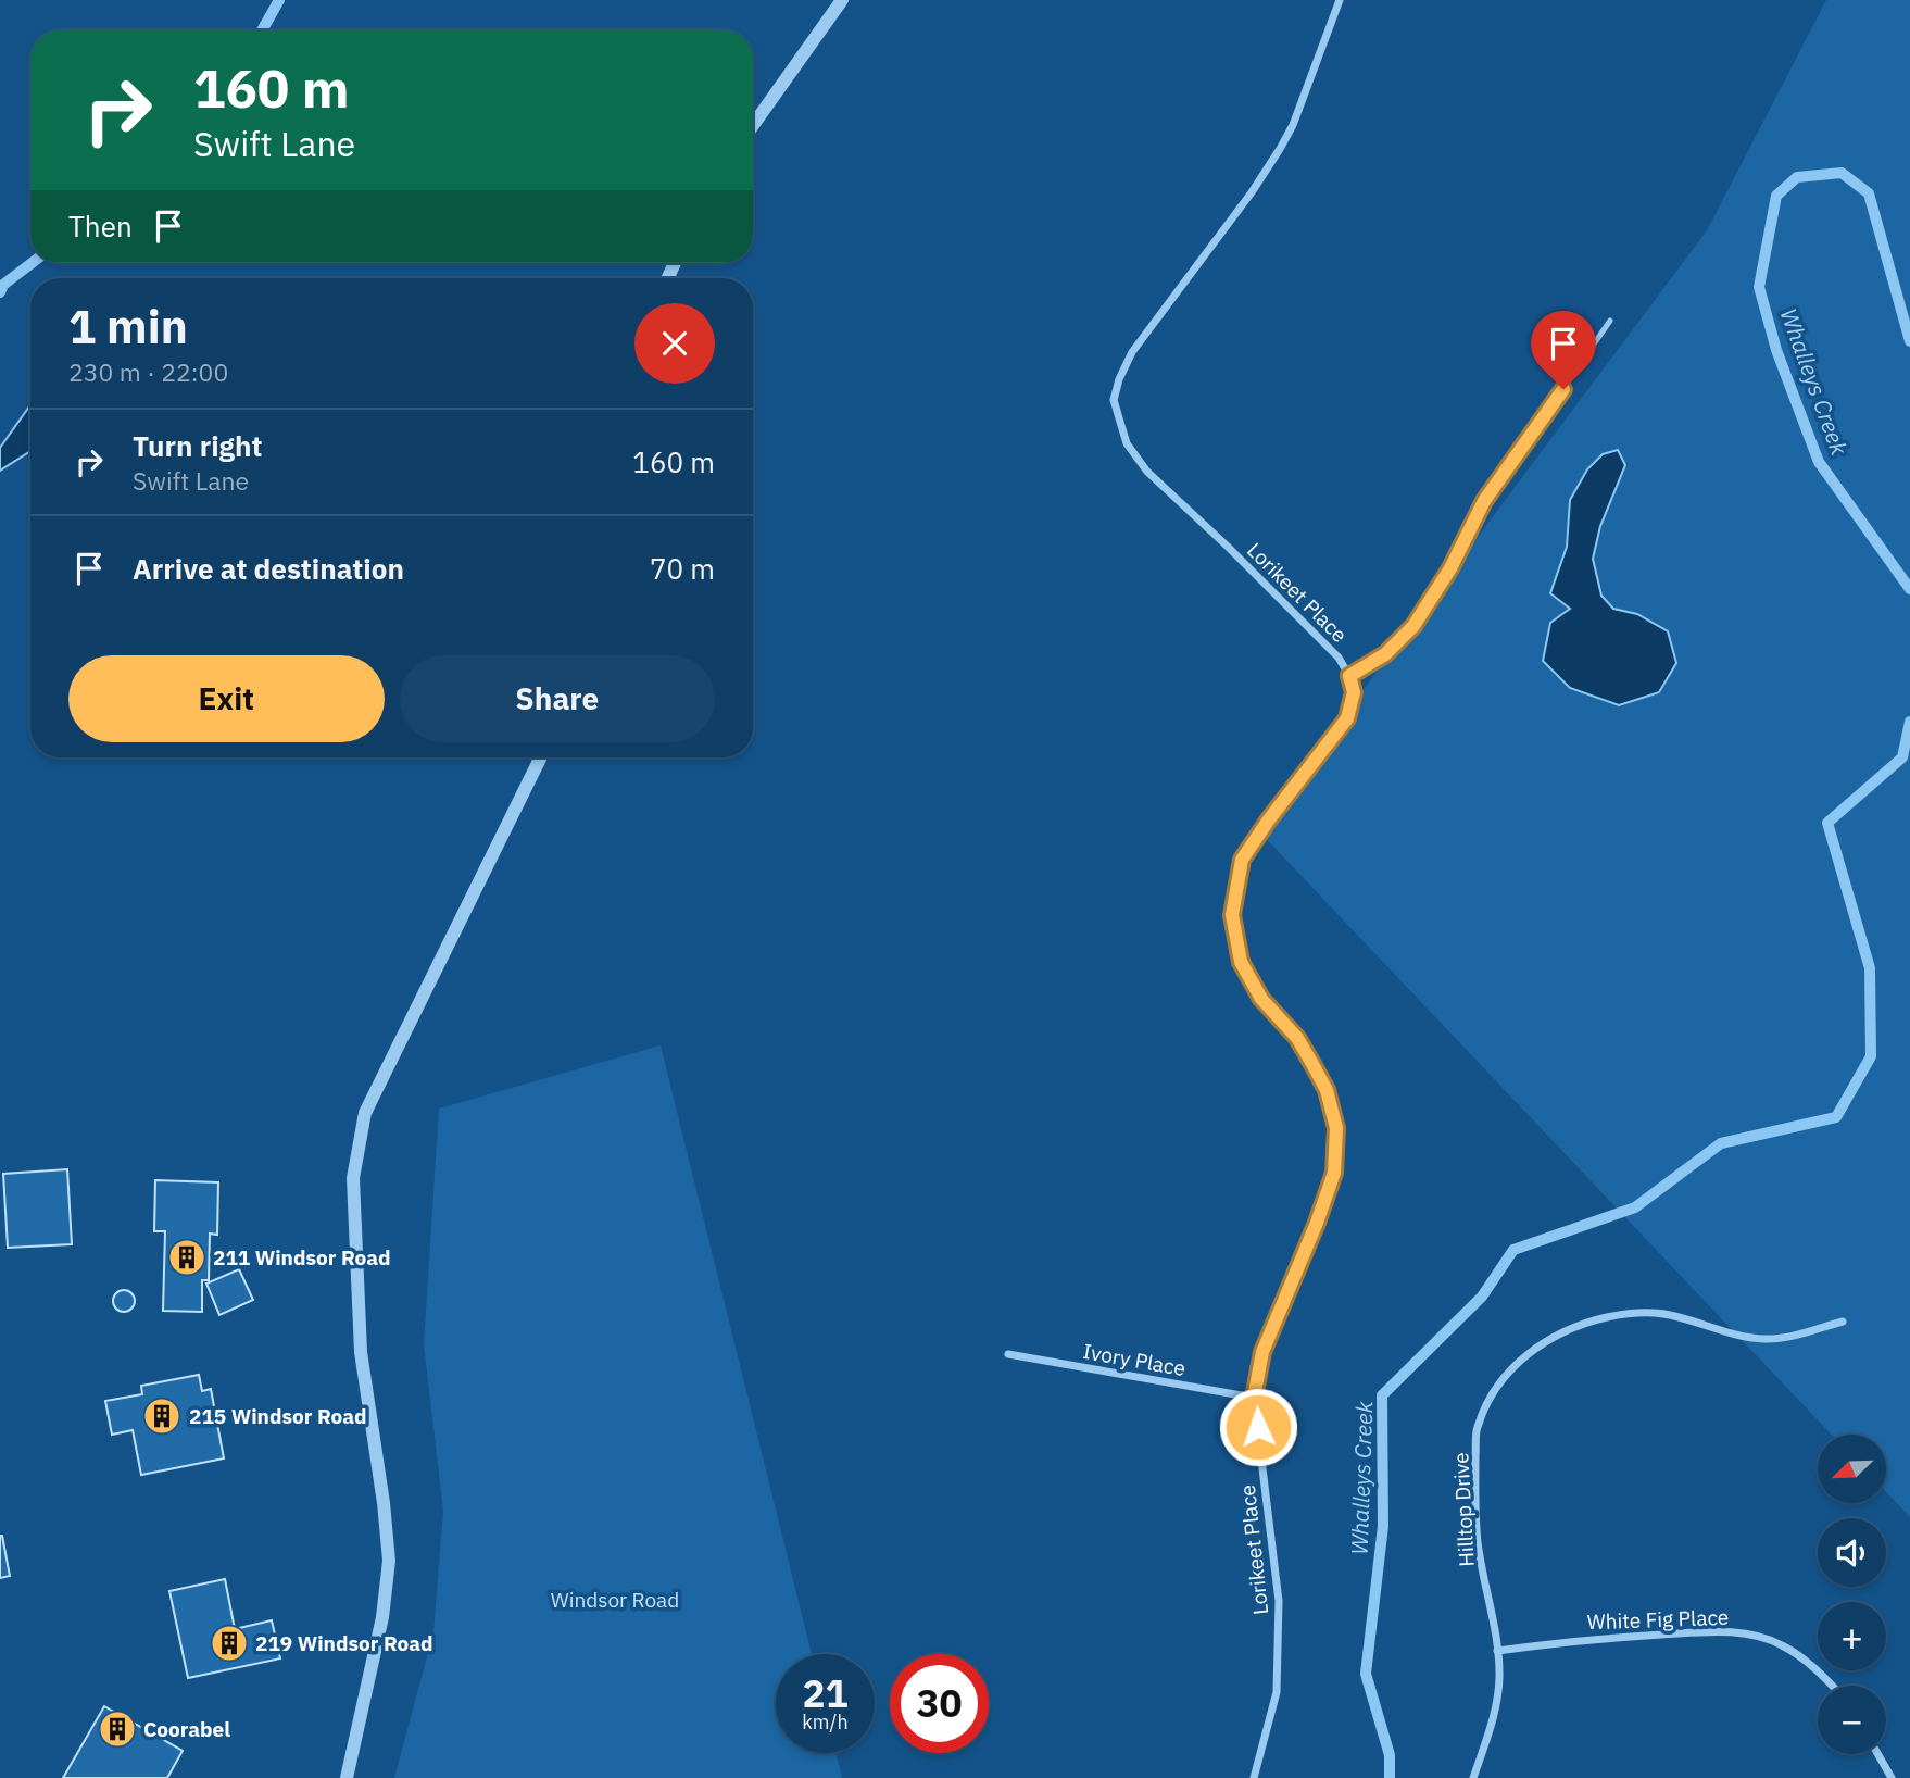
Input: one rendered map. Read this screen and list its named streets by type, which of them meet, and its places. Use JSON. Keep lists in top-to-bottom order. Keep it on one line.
{"streets":{"street":["Lorikeet Place","Ivory Place","Hilltop Drive","White Fig Place"]},"crossings":[["Lorikeet Place","Ivory Place"],["Hilltop Drive","White Fig Place"]],"water":["Whalleys Creek"],"parks":["Windsor Road"],"places":{"building":["211 Windsor Road","215 Windsor Road","219 Windsor Road","Coorabel"]},"north":"bottom left","page":{"turn":["160 m","Swift Lane"],"then":"Then","heading":["1 min","230 m · 22:00"],"list":[{"name":"Turn right","note":"Swift Lane","value":"160 m"},{"name":"Arrive at destination","value":"70 m"}],"buttons":["Exit","Share"],"map_buttons":["+","−"],"speed":"21 km/h","limit":"30"}}
